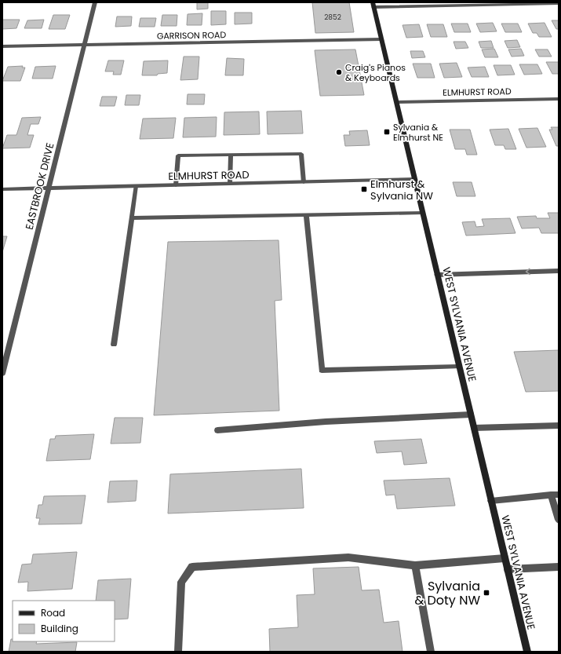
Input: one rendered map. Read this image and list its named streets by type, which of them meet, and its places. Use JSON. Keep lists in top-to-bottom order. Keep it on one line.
{"streets":{"main road":["WEST SYLVANIA AVENUE"],"street":["GARRISON ROAD","ELMHURST ROAD","EASTBROOK DRIVE"]},"crossings":[["GARRISON ROAD","EASTBROOK DRIVE"],["GARRISON ROAD","WEST SYLVANIA AVENUE"],["ELMHURST ROAD","EASTBROOK DRIVE"],["ELMHURST ROAD","WEST SYLVANIA AVENUE"]],"places":{"other":["Craig's Pianos & Keyboards"],"transit":["Sylvania & Elmhurst NE","Elmhurst & Sylvania NW","Sylvania & Doty NW"]},"house_numbers":["2852"],"legend":["Road","Building"]}
